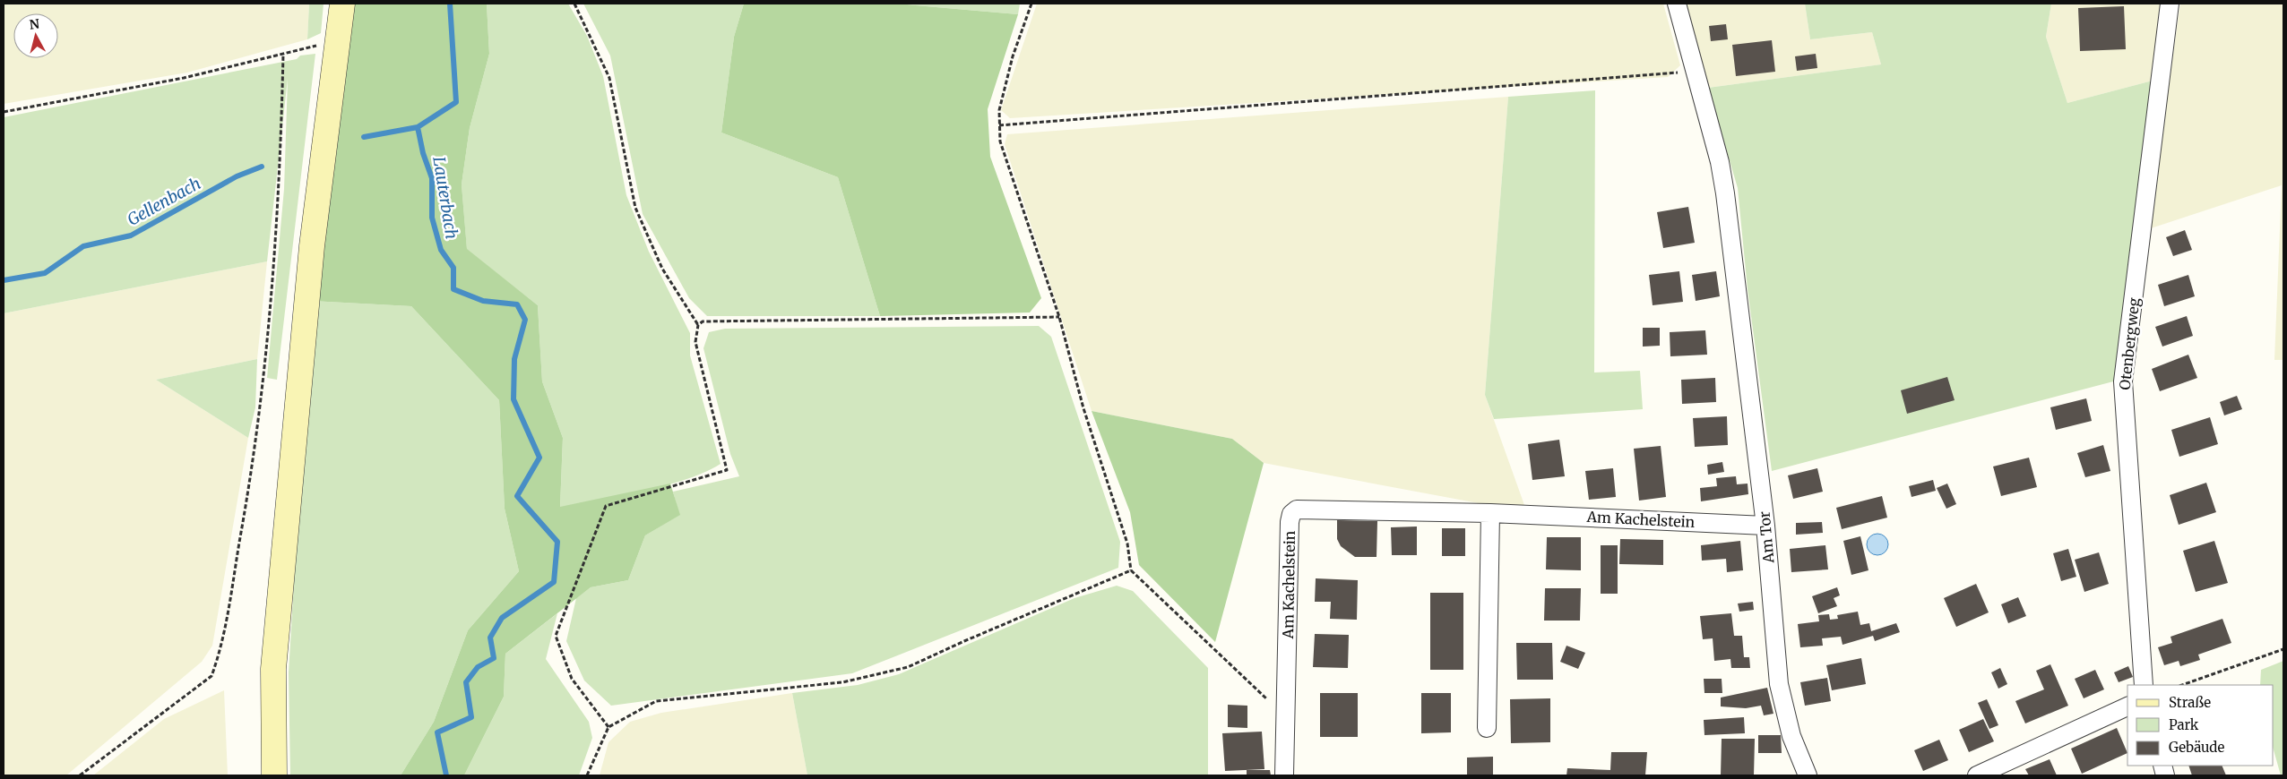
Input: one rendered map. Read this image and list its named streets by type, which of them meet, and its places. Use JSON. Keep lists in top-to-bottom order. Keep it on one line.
{"streets":{"street":["Otenbergweg","Am Kachelstein","Am Tor"]},"crossings":[["Am Kachelstein","Am Tor"]],"water":["Lauterbach","Gellenbach"],"legend":["Straße","Park","Gebäude"],"north":"top"}
